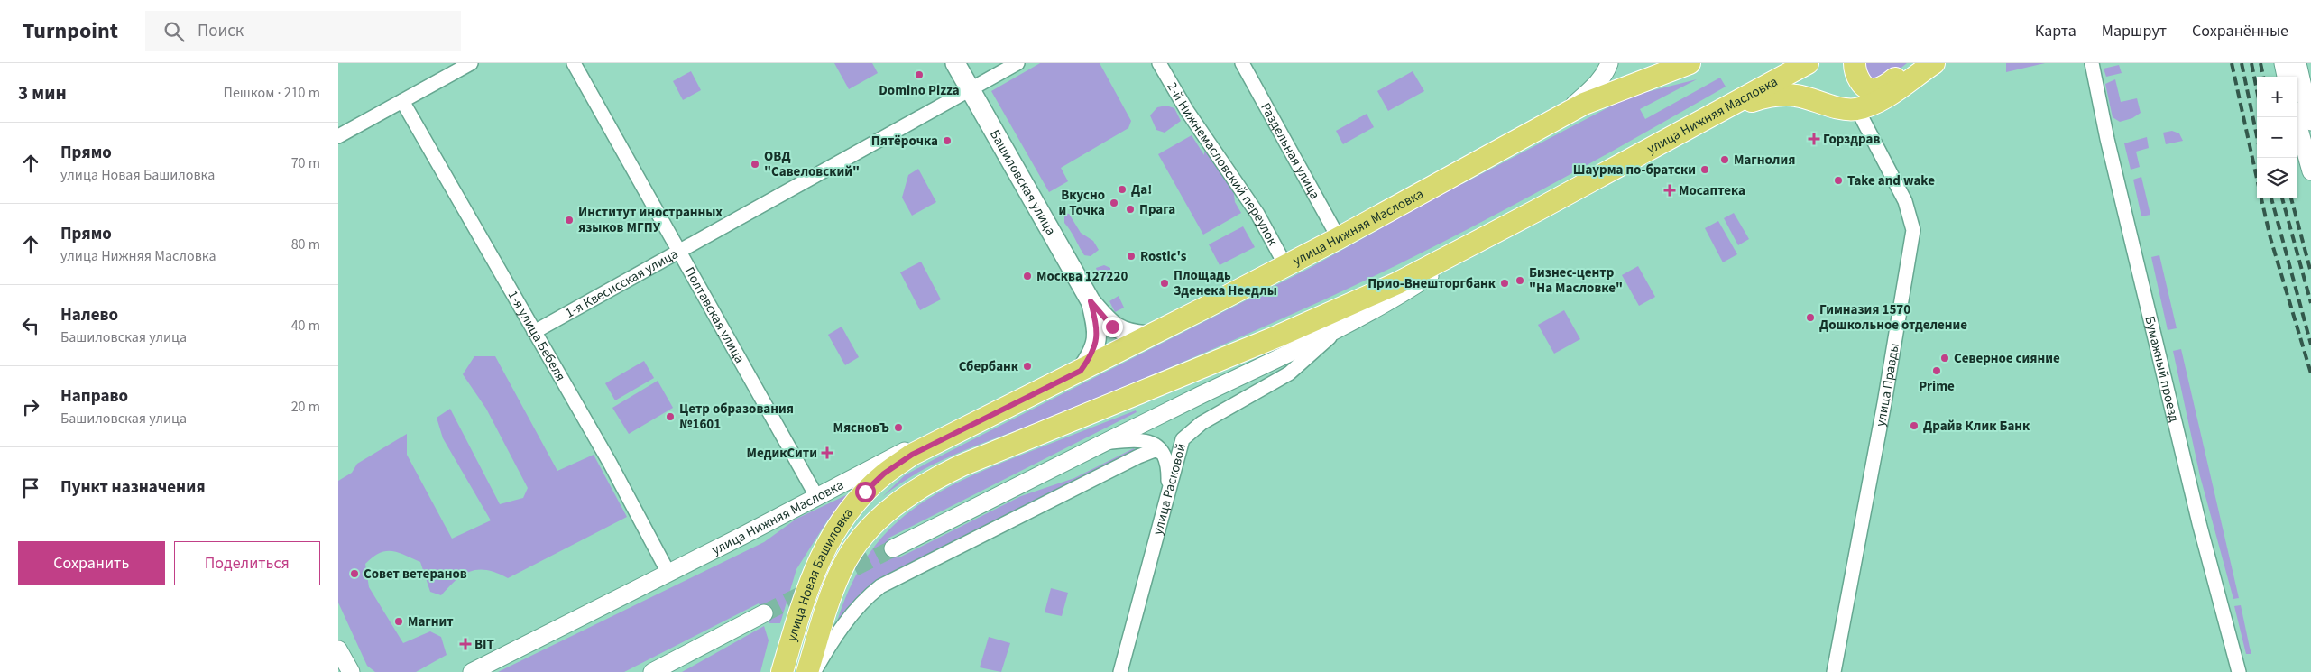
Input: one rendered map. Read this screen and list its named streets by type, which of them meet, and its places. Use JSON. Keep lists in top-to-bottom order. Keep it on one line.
{"streets":{"main road":["улица Нижняя Масловка","Башиловская улица","улица Новая Башиловка"],"street":["Раздельная улица","2-й Нижнемасловский переулок","1-я Квесисская улица","Полтавская улица","1-я улица Бебеля","Бумажный проезд","улица Правды","улица Расковой"]},"crossings":[["улица Нижняя Масловка","Раздельная улица"],["улица Нижняя Масловка","2-й Нижнемасловский переулок"],["улица Нижняя Масловка","Башиловская улица"],["улица Нижняя Масловка","Полтавская улица"],["улица Нижняя Масловка","1-я улица Бебеля"],["улица Нижняя Масловка","улица Расковой"],["улица Нижняя Масловка","улица Новая Башиловка"],["Башиловская улица","1-я Квесисская улица"],["1-я Квесисская улица","Полтавская улица"],["1-я Квесисская улица","1-я улица Бебеля"]],"places":{"other":["Domino Pizza","Пятёрочка","Магнолия","ОВД \"Савеловский\"","Шаурма по-братски","Take and wake","Да!","Вкусно и Точка","Прага","Институт иностранных языков МГПУ","Rostic's","Москва 127220","Бизнес-центр \"На Масловке\"","Площадь Зденека Неедлы","Прио-Внешторгбанк","Гимназия 1570 Дошкольное отделение","Северное сияние","Сбербанк","Prime","Цетр образования №1601","Драйв Клик Банк","МясновЪ","Совет ветеранов","Магнит"],"health":["Горздрав","Мосаптека","МедикСити","BIT"]},"page":{"header":"Turnpoint","search":"Поиск","nav":["Карта","Маршрут","Сохранённые"],"heading":["3 мин","Пешком · 210 m"],"map_buttons":["+","−"],"list":[["Прямо","улица Новая Башиловка","70 m"],["Прямо","улица Нижняя Масловка","80 m"],["Налево","Башиловская улица","40 m"],["Направо","Башиловская улица","20 m"],"Пункт назначения"],"buttons":["Сохранить","Поделиться"]}}
